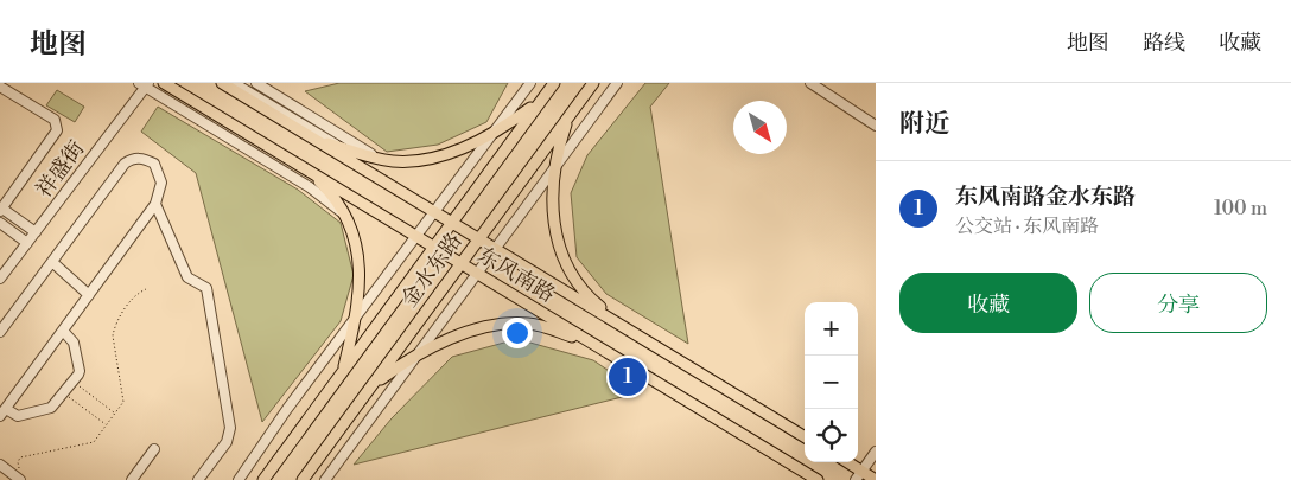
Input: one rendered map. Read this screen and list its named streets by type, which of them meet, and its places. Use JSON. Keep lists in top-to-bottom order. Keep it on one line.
{"streets":{"main road":["金水东路","东风南路"],"street":["祥盛街"]},"crossings":[["金水东路","东风南路"]],"north":"bottom right","page":{"header":"地图","nav":["地图","路线","收藏"],"heading":"附近","list":[{"mark":"1","name":"东风南路金水东路","note":"公交站 · 东风南路","value":"100 m"}],"buttons":["收藏","分享"],"map_buttons":["+","−"],"pins":"1"}}
